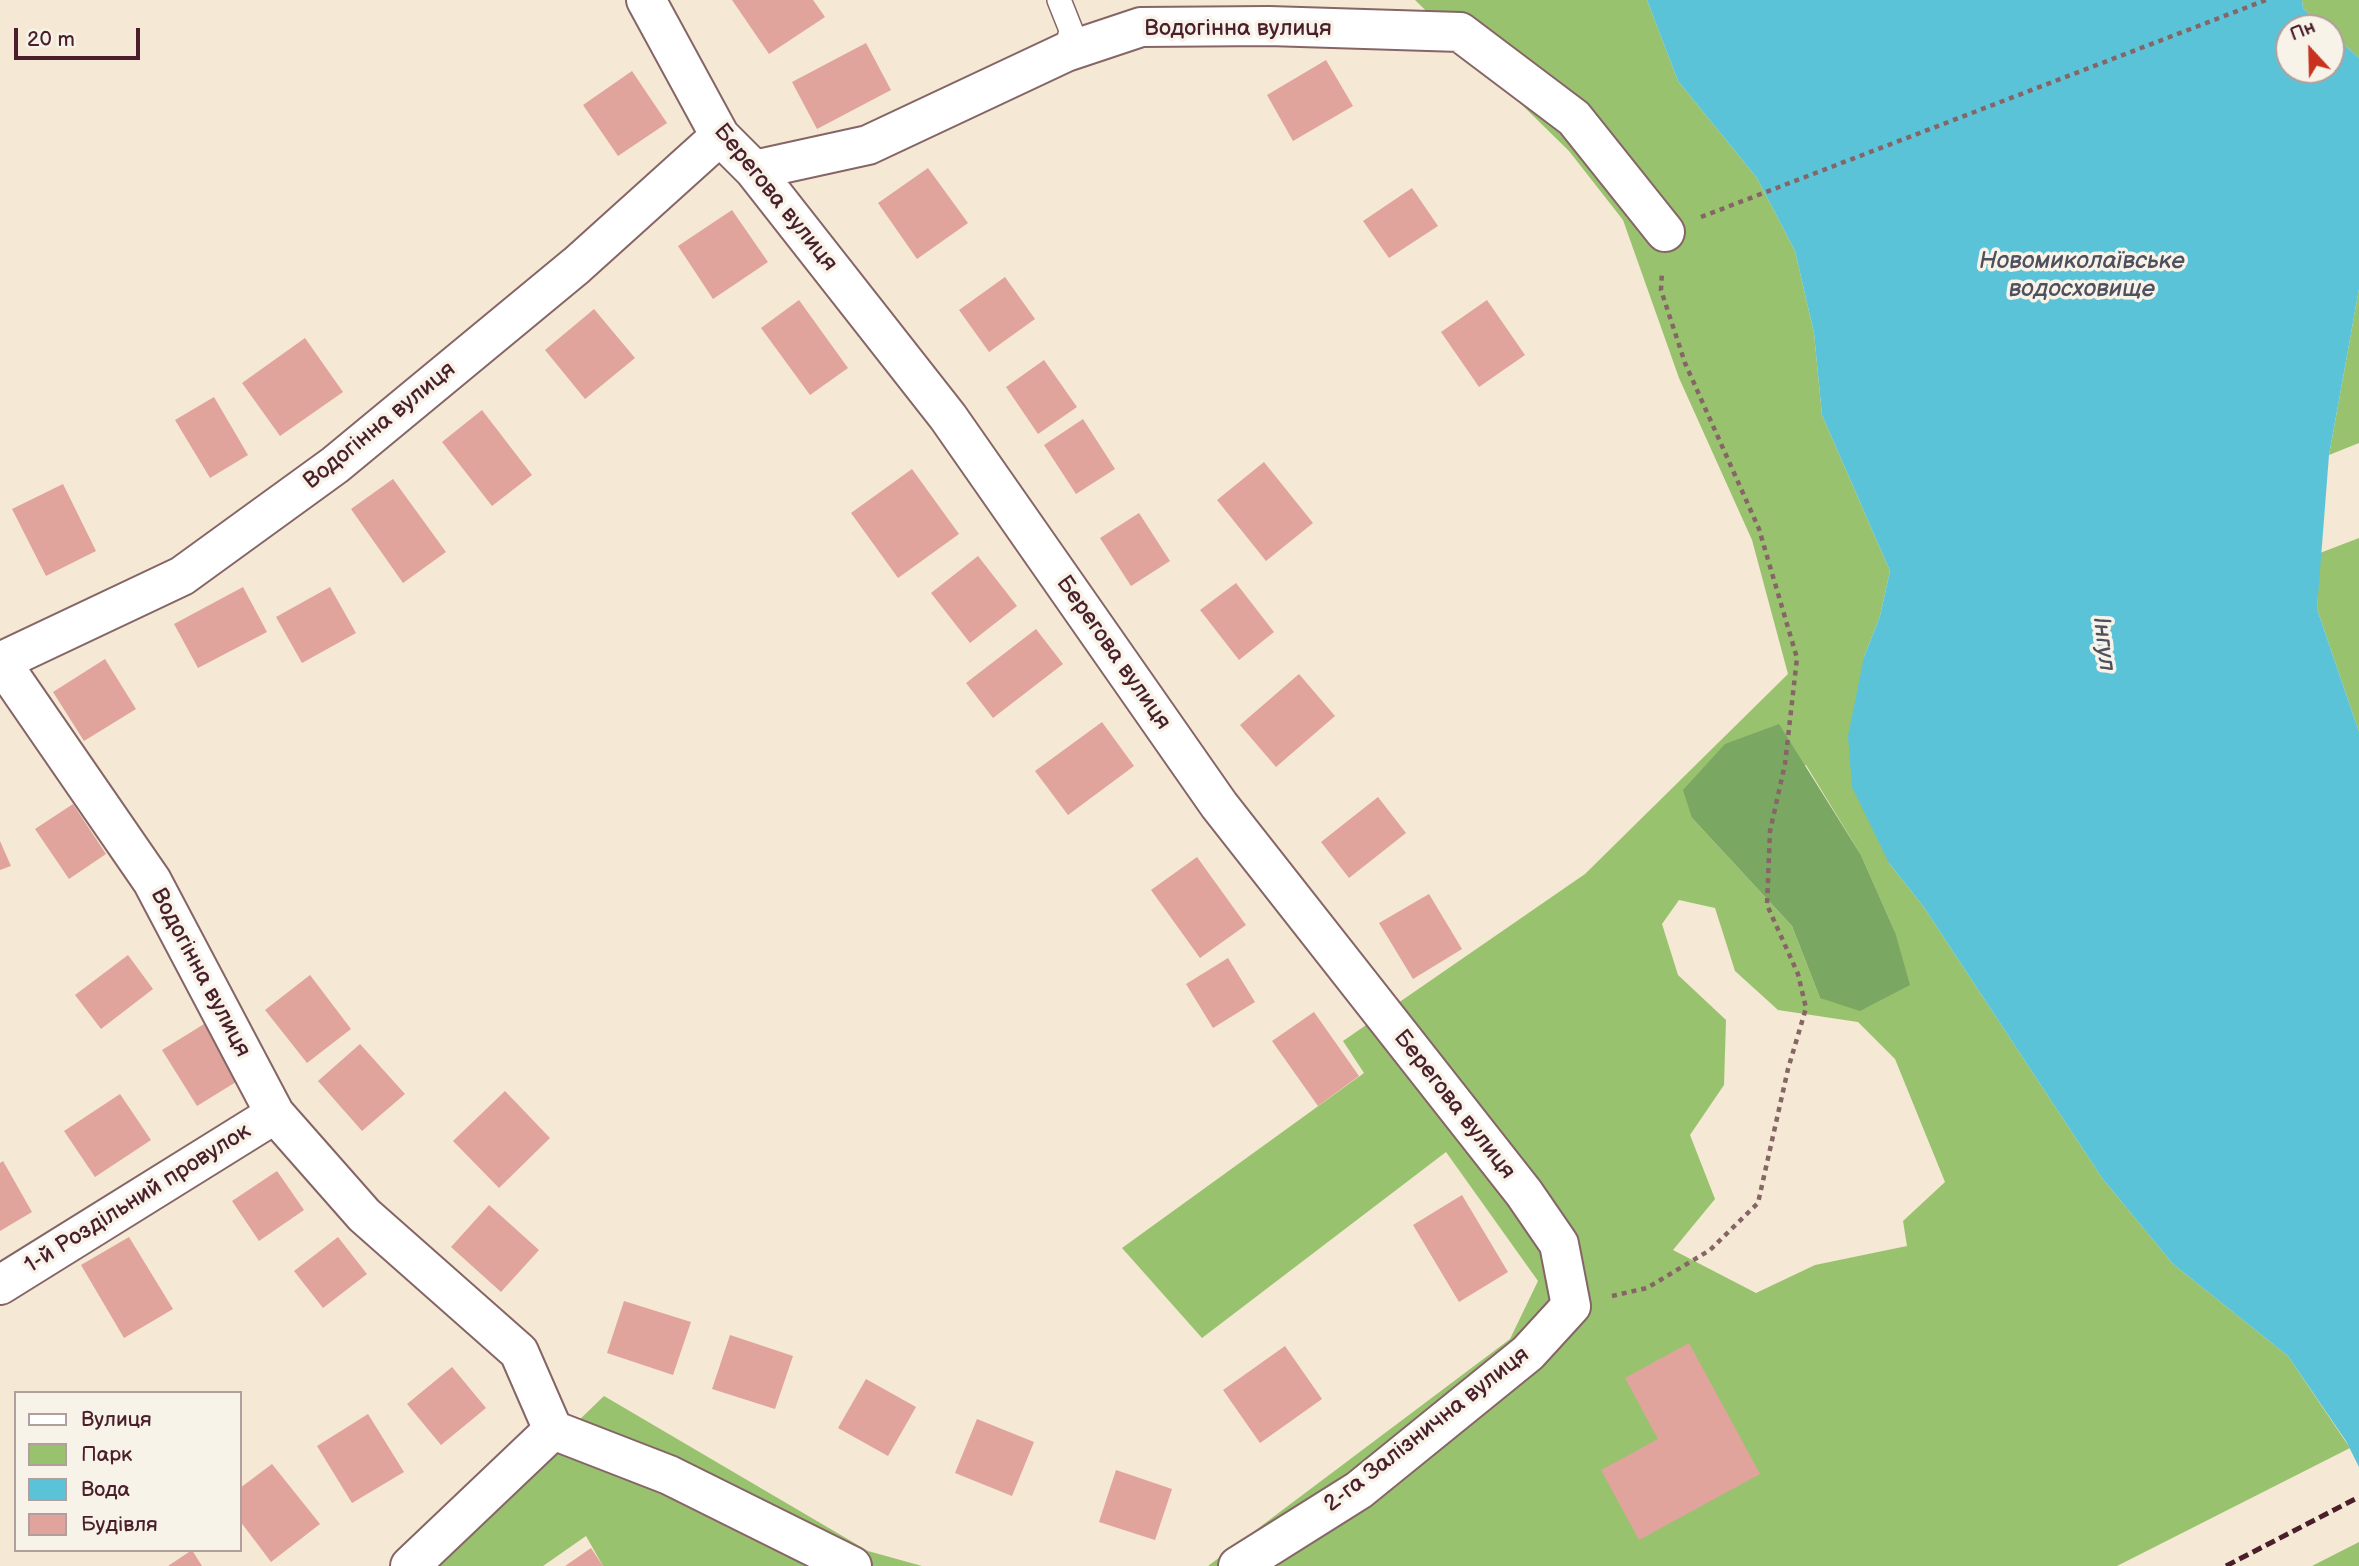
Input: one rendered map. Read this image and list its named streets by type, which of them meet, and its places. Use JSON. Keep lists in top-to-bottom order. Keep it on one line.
{"streets":{"street":["Водогінна вулиця","Берегова вулиця","1-й Роздільний провулок","2-га Залізнична вулиця"]},"crossings":[["Водогінна вулиця","Берегова вулиця"],["Водогінна вулиця","1-й Роздільний провулок"],["Берегова вулиця","2-га Залізнична вулиця"]],"water":["Новомиколаївське водосховище","Інгул"],"legend":["Вулиця","Парк","Вода","Будівля"],"scale_bar":"20 m","north":"top"}
